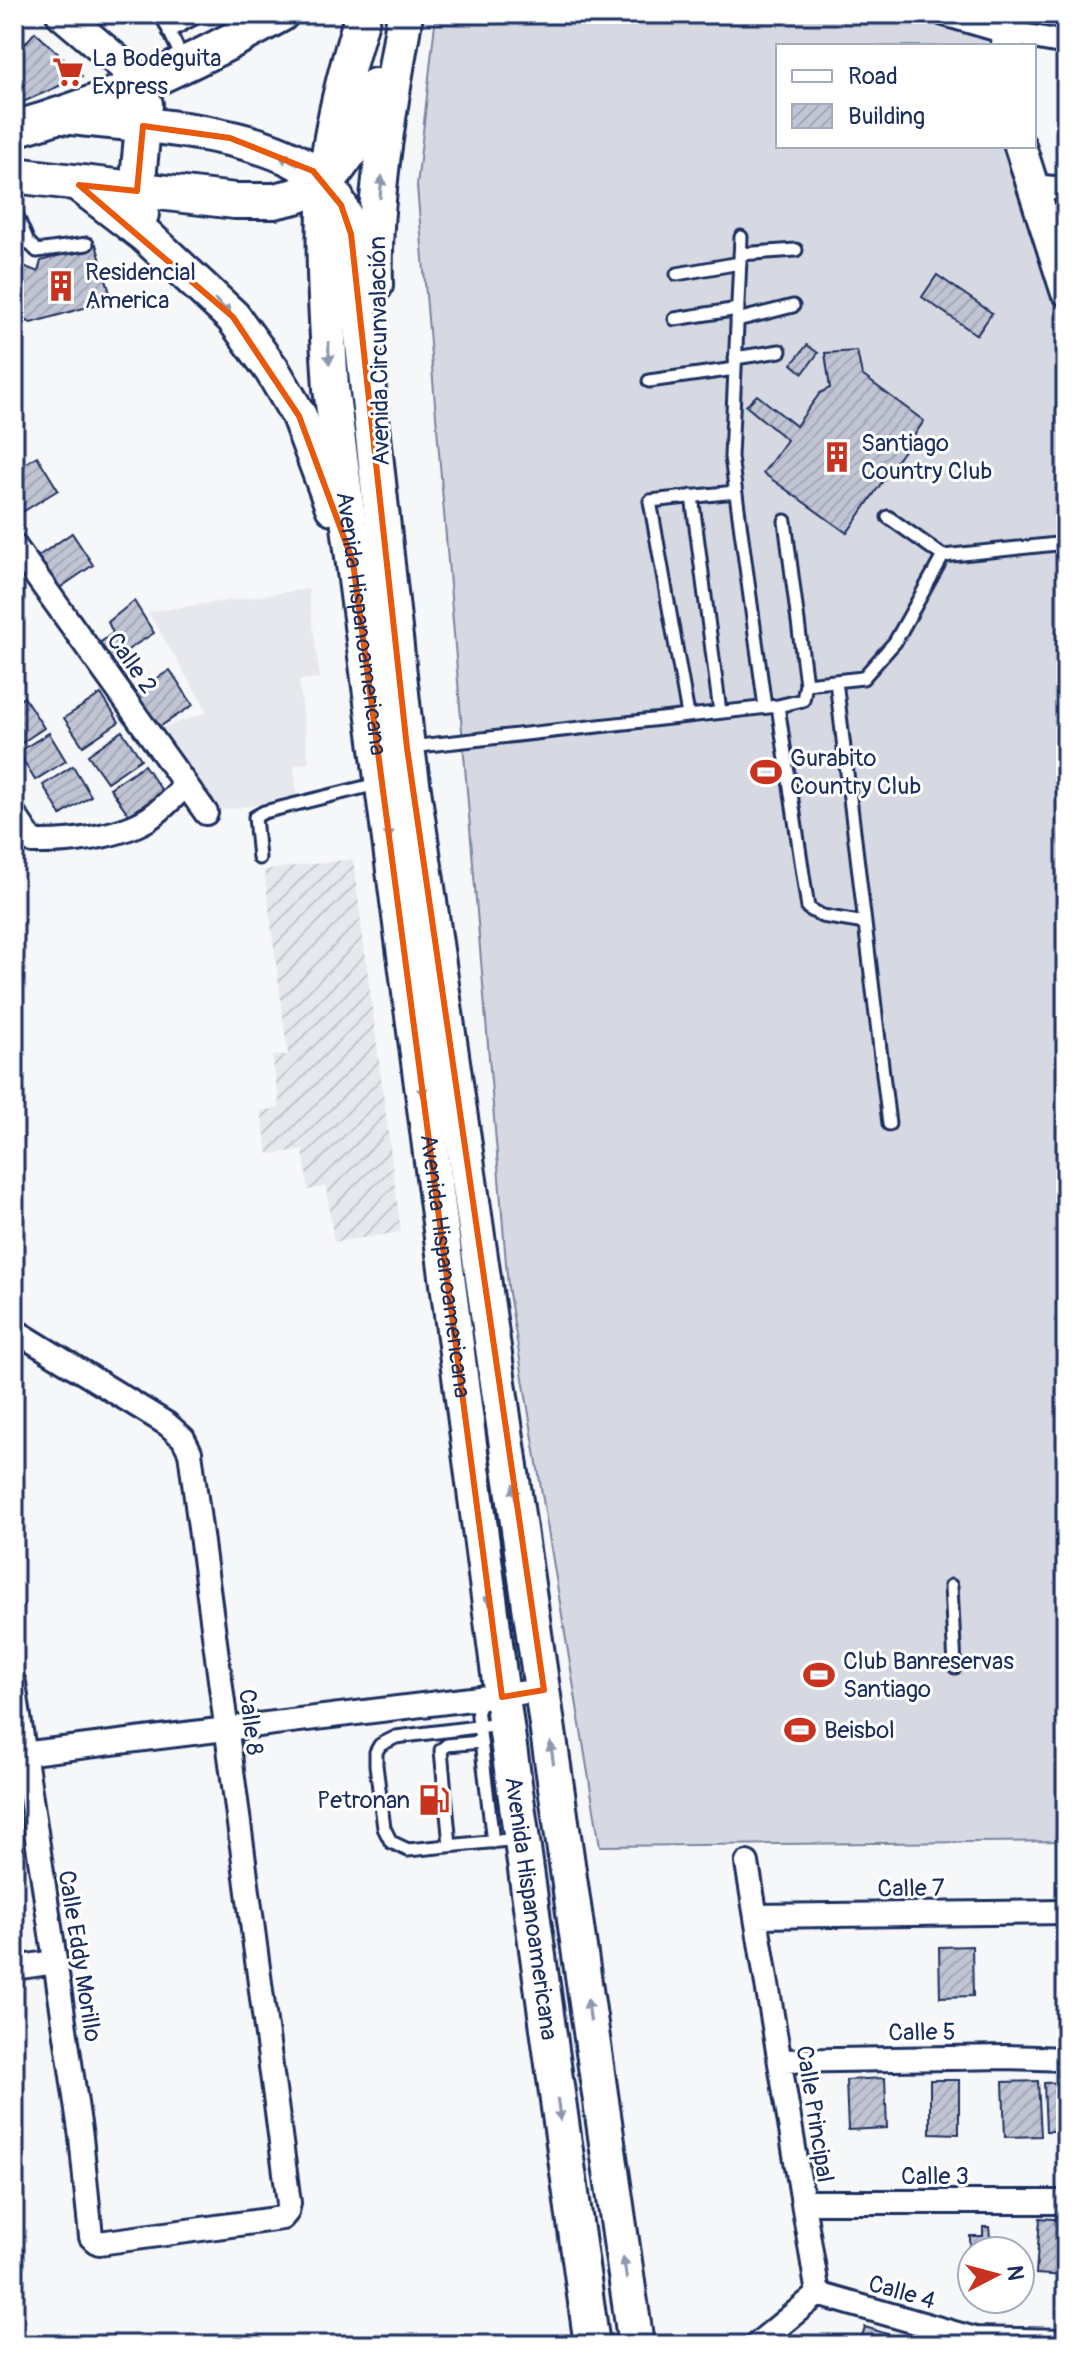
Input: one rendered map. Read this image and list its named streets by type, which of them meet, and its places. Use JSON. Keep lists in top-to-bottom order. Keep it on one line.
{"streets":{"main road":["Avenida Circunvalación","Avenida Hispanoamericana"],"street":["Calle 2","Calle 8","Calle 7","Calle Eddy Morillo","Calle 5","Calle Principal","Calle 3","Calle 4"]},"crossings":[["Avenida Circunvalación","Avenida Hispanoamericana"],["Calle 8","Calle Eddy Morillo"],["Calle 7","Calle Principal"],["Calle 5","Calle Principal"],["Calle Principal","Calle 3"],["Calle Principal","Calle 4"]],"places":{"supermarket":["La Bodeguita Express"],"building":["Residencial America","Santiago Country Club"],"sports":["Gurabito Country Club","Club Banreservas Santiago","Beisbol"],"fuel station":["Petronan"]},"legend":["Road","Building"],"north":"right"}
